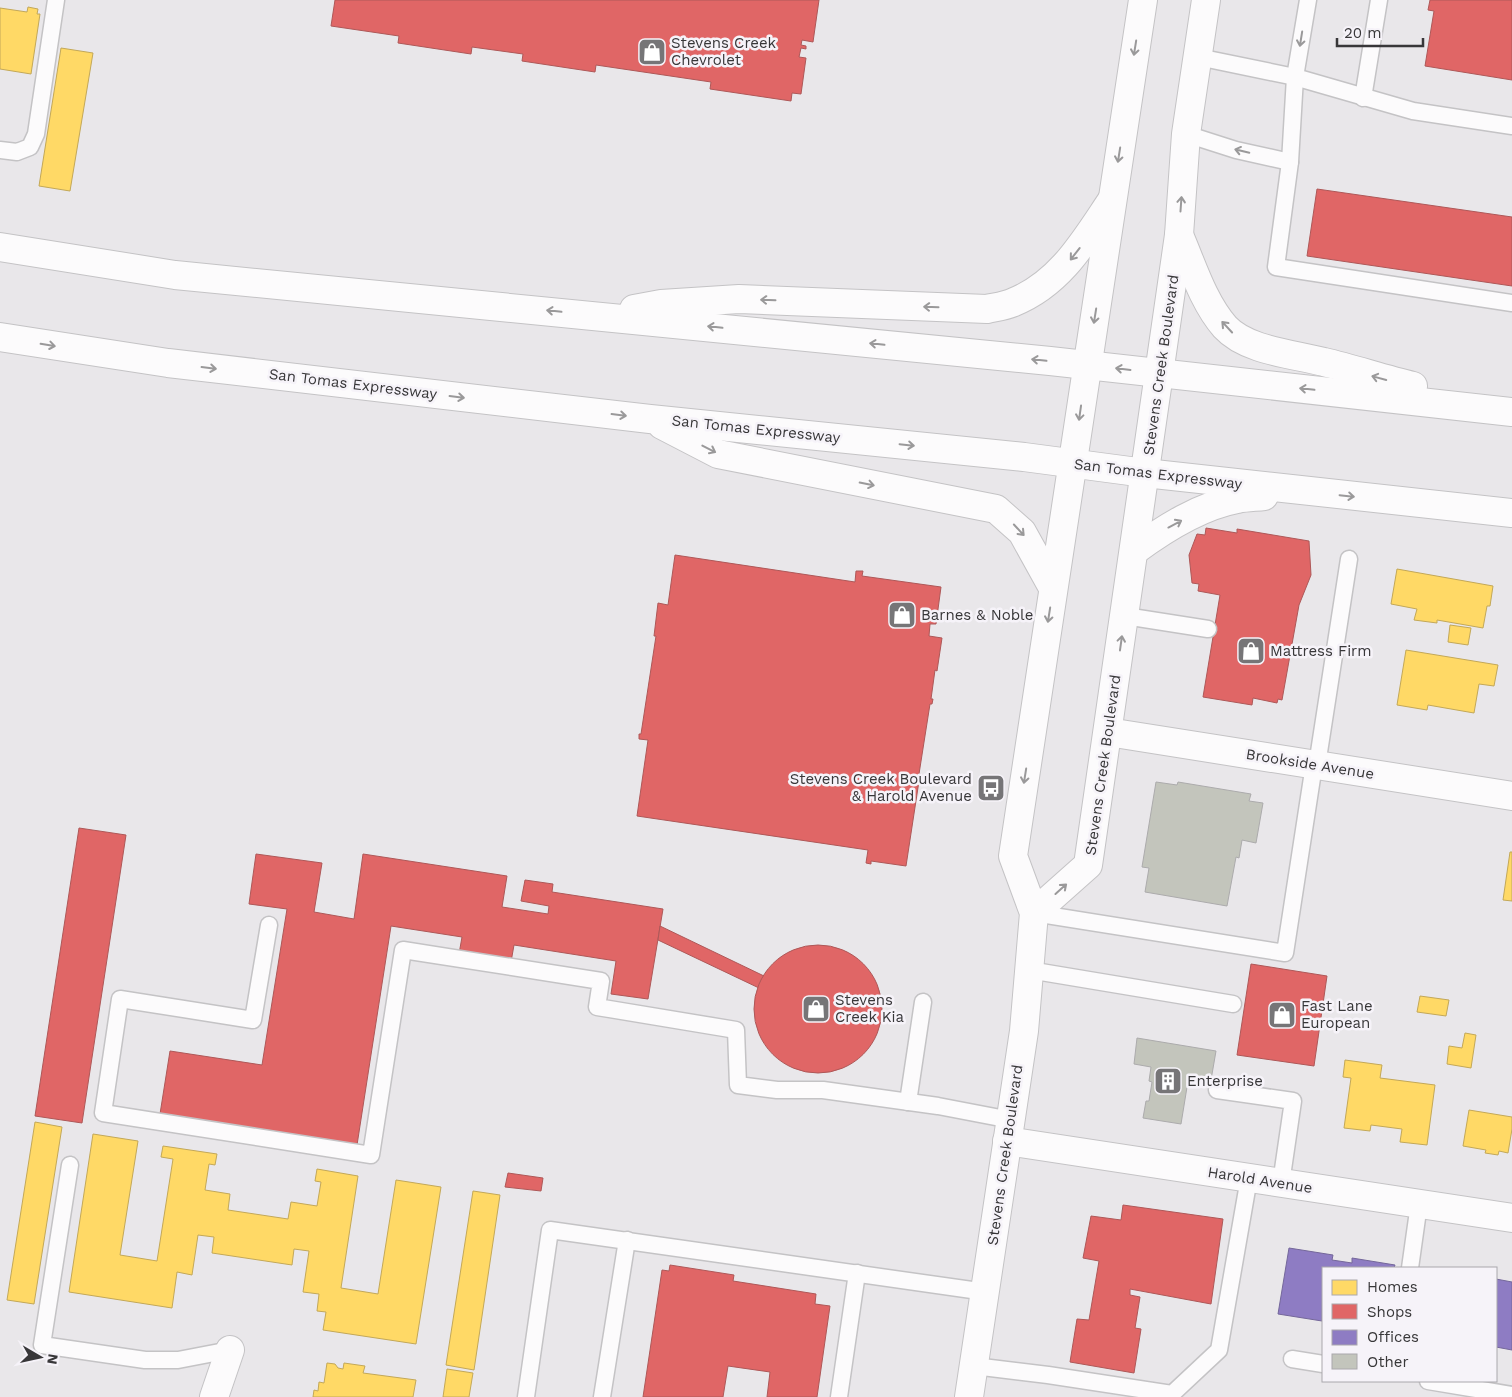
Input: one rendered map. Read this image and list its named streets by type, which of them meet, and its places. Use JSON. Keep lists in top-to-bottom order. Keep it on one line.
{"streets":{"main road":["Stevens Creek Boulevard","San Tomas Expressway","Brookside Avenue","Harold Avenue"]},"crossings":[["Stevens Creek Boulevard","San Tomas Expressway"],["Stevens Creek Boulevard","Brookside Avenue"],["Stevens Creek Boulevard","Harold Avenue"]],"places":{"shop":["Stevens Creek Chevrolet","Barnes & Noble","Mattress Firm","Stevens Creek Kia","Fast Lane European"],"bus stop":["Stevens Creek Boulevard & Harold Avenue"],"building":["Enterprise"]},"legend":["Homes","Shops","Offices","Other"],"scale_bar":"20 m","north":"right"}
